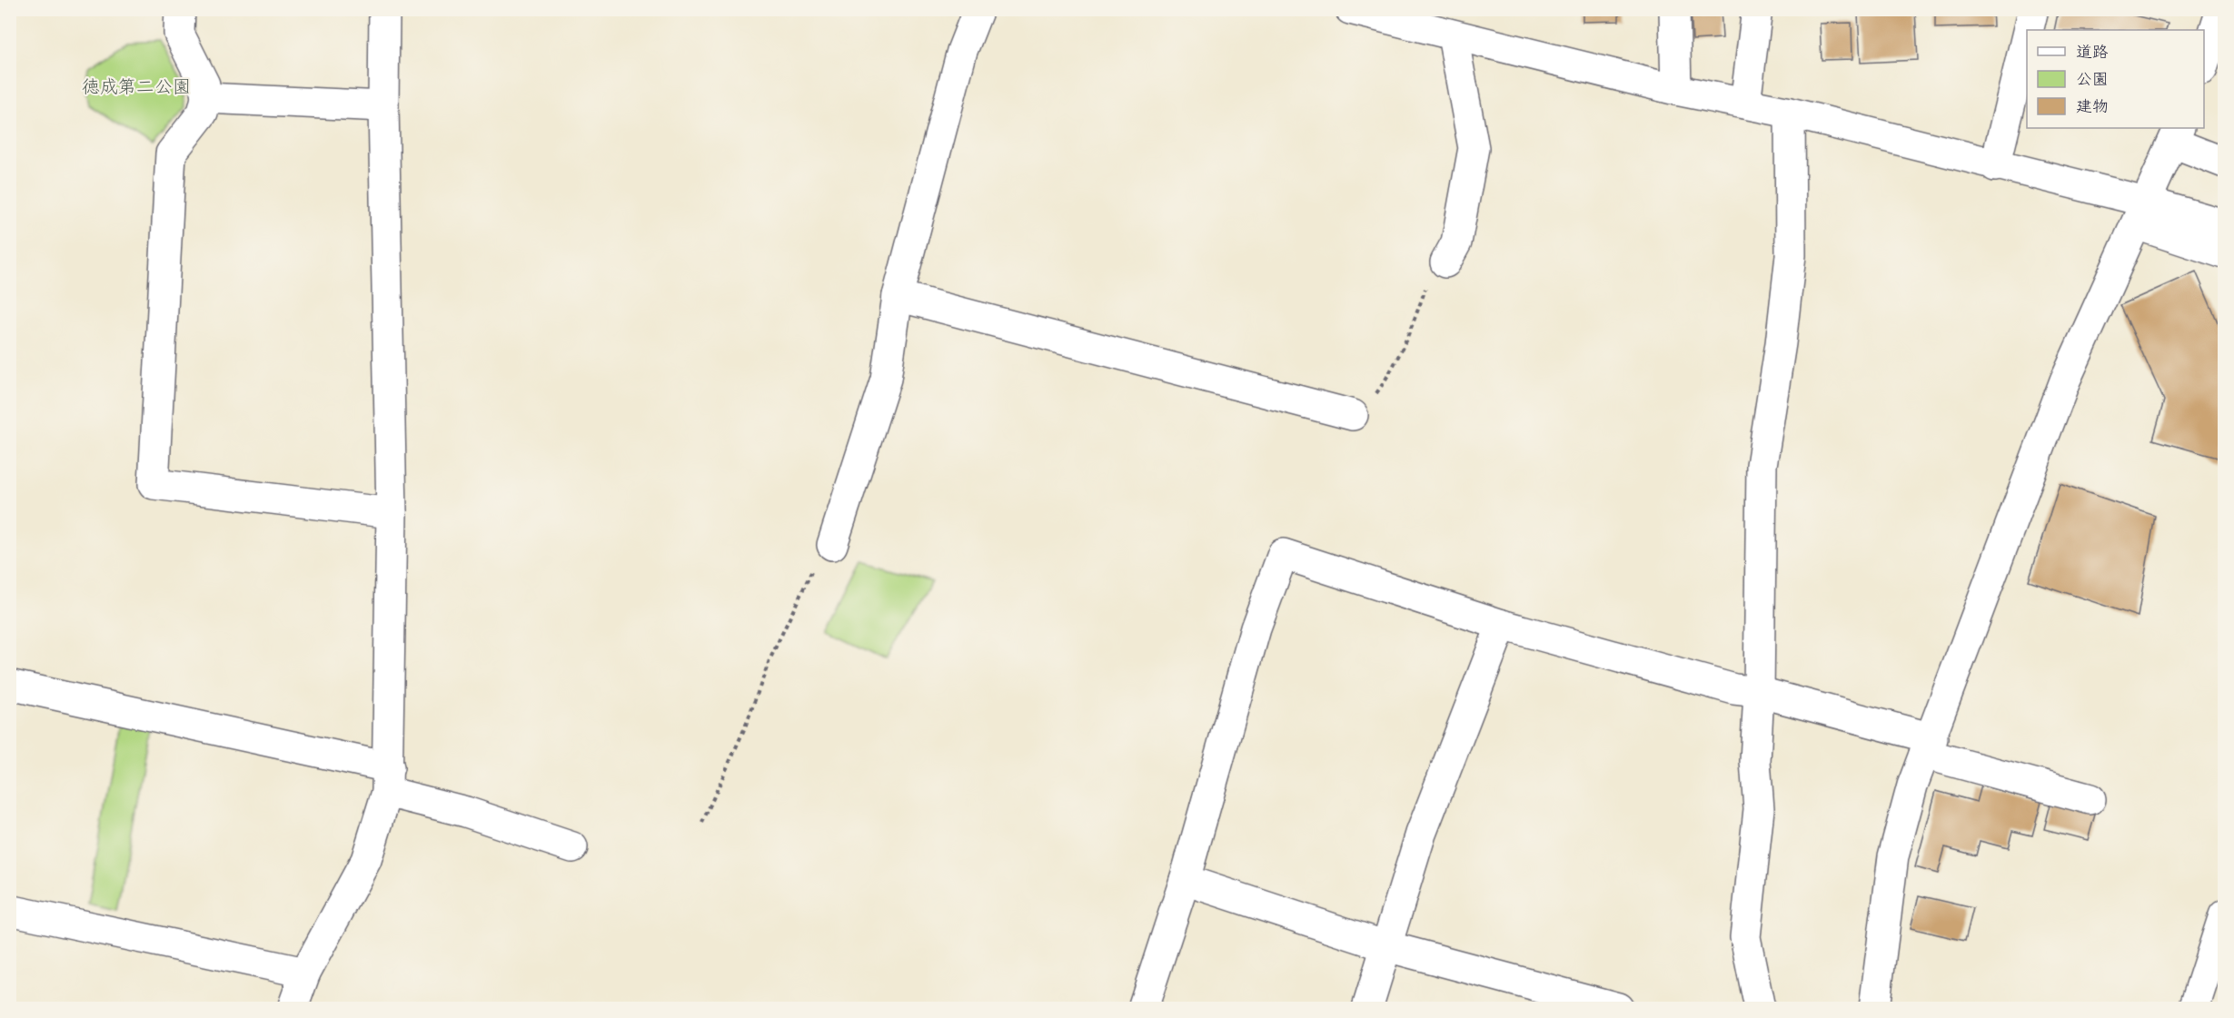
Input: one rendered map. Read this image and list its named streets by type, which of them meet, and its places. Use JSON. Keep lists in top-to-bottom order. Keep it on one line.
{"parks":["徳成第二公園"],"legend":["道路","公園","建物"]}
